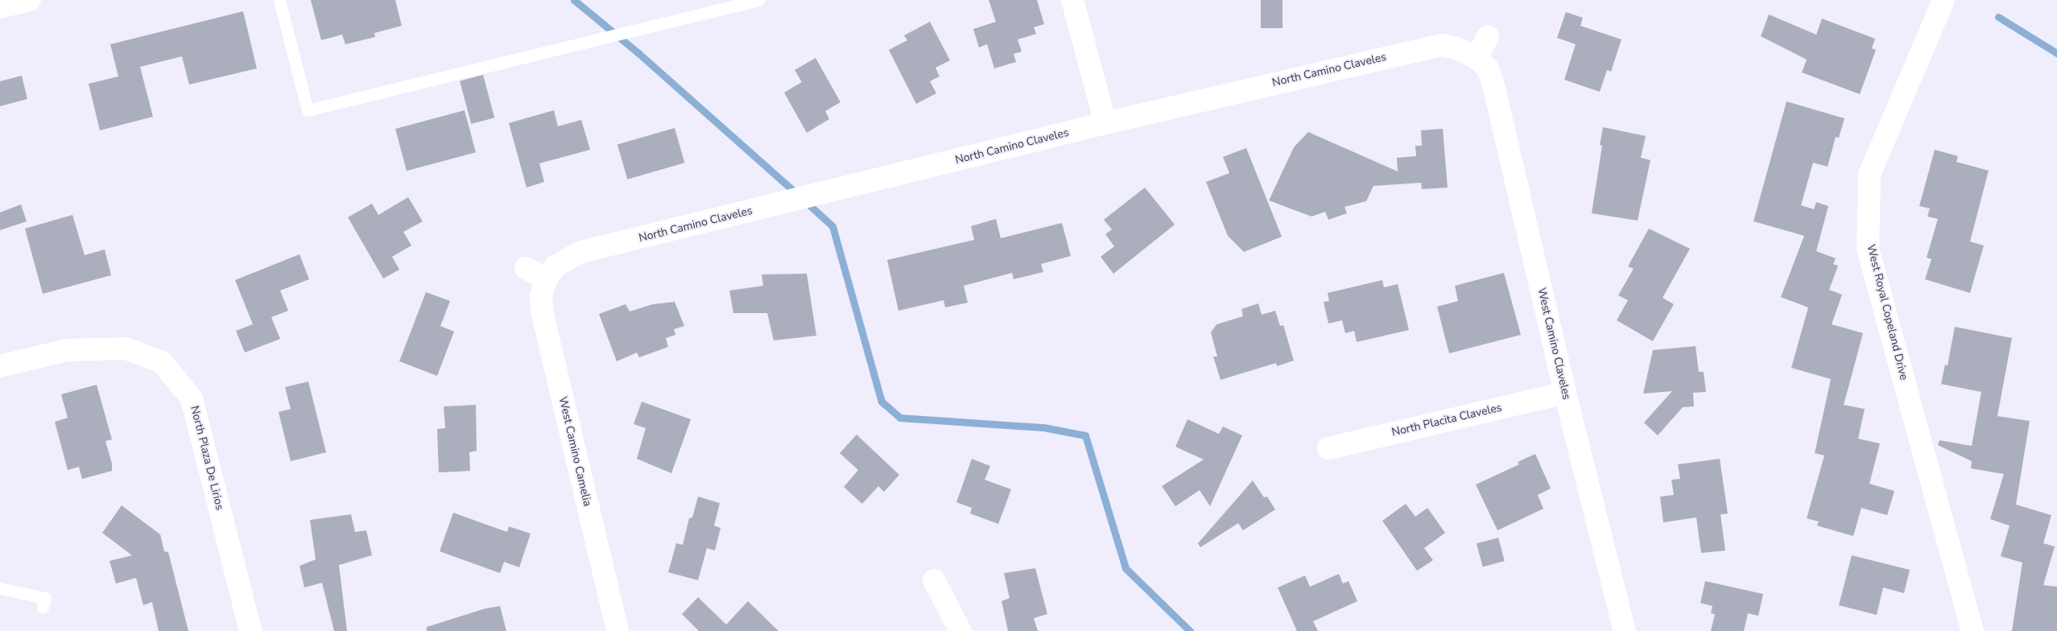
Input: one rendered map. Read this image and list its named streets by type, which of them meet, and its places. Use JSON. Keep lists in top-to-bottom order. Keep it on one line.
{"streets":{"street":["North Camino Claveles","West Royal Copeland Drive","West Camino Claveles","North Placita Claveles","West Camino Camelia","North Plaza De Lirios"]},"crossings":[["North Camino Claveles","West Camino Claveles"],["North Camino Claveles","West Camino Camelia"],["West Camino Claveles","North Placita Claveles"]]}
